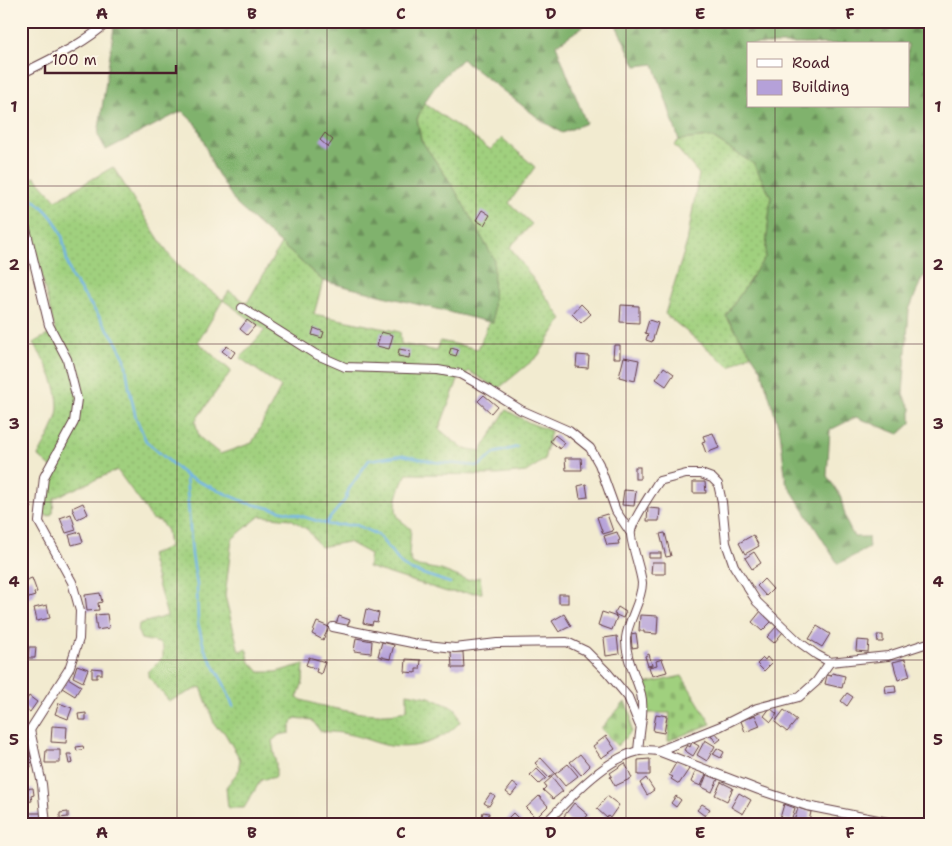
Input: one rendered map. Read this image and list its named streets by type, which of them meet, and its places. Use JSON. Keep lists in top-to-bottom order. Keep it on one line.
{"legend":["Road","Building"],"scale_bar":"100 m","grid":{"columns":["A","B","C","D","E","F"],"rows":["1","2","3","4","5"]}}
